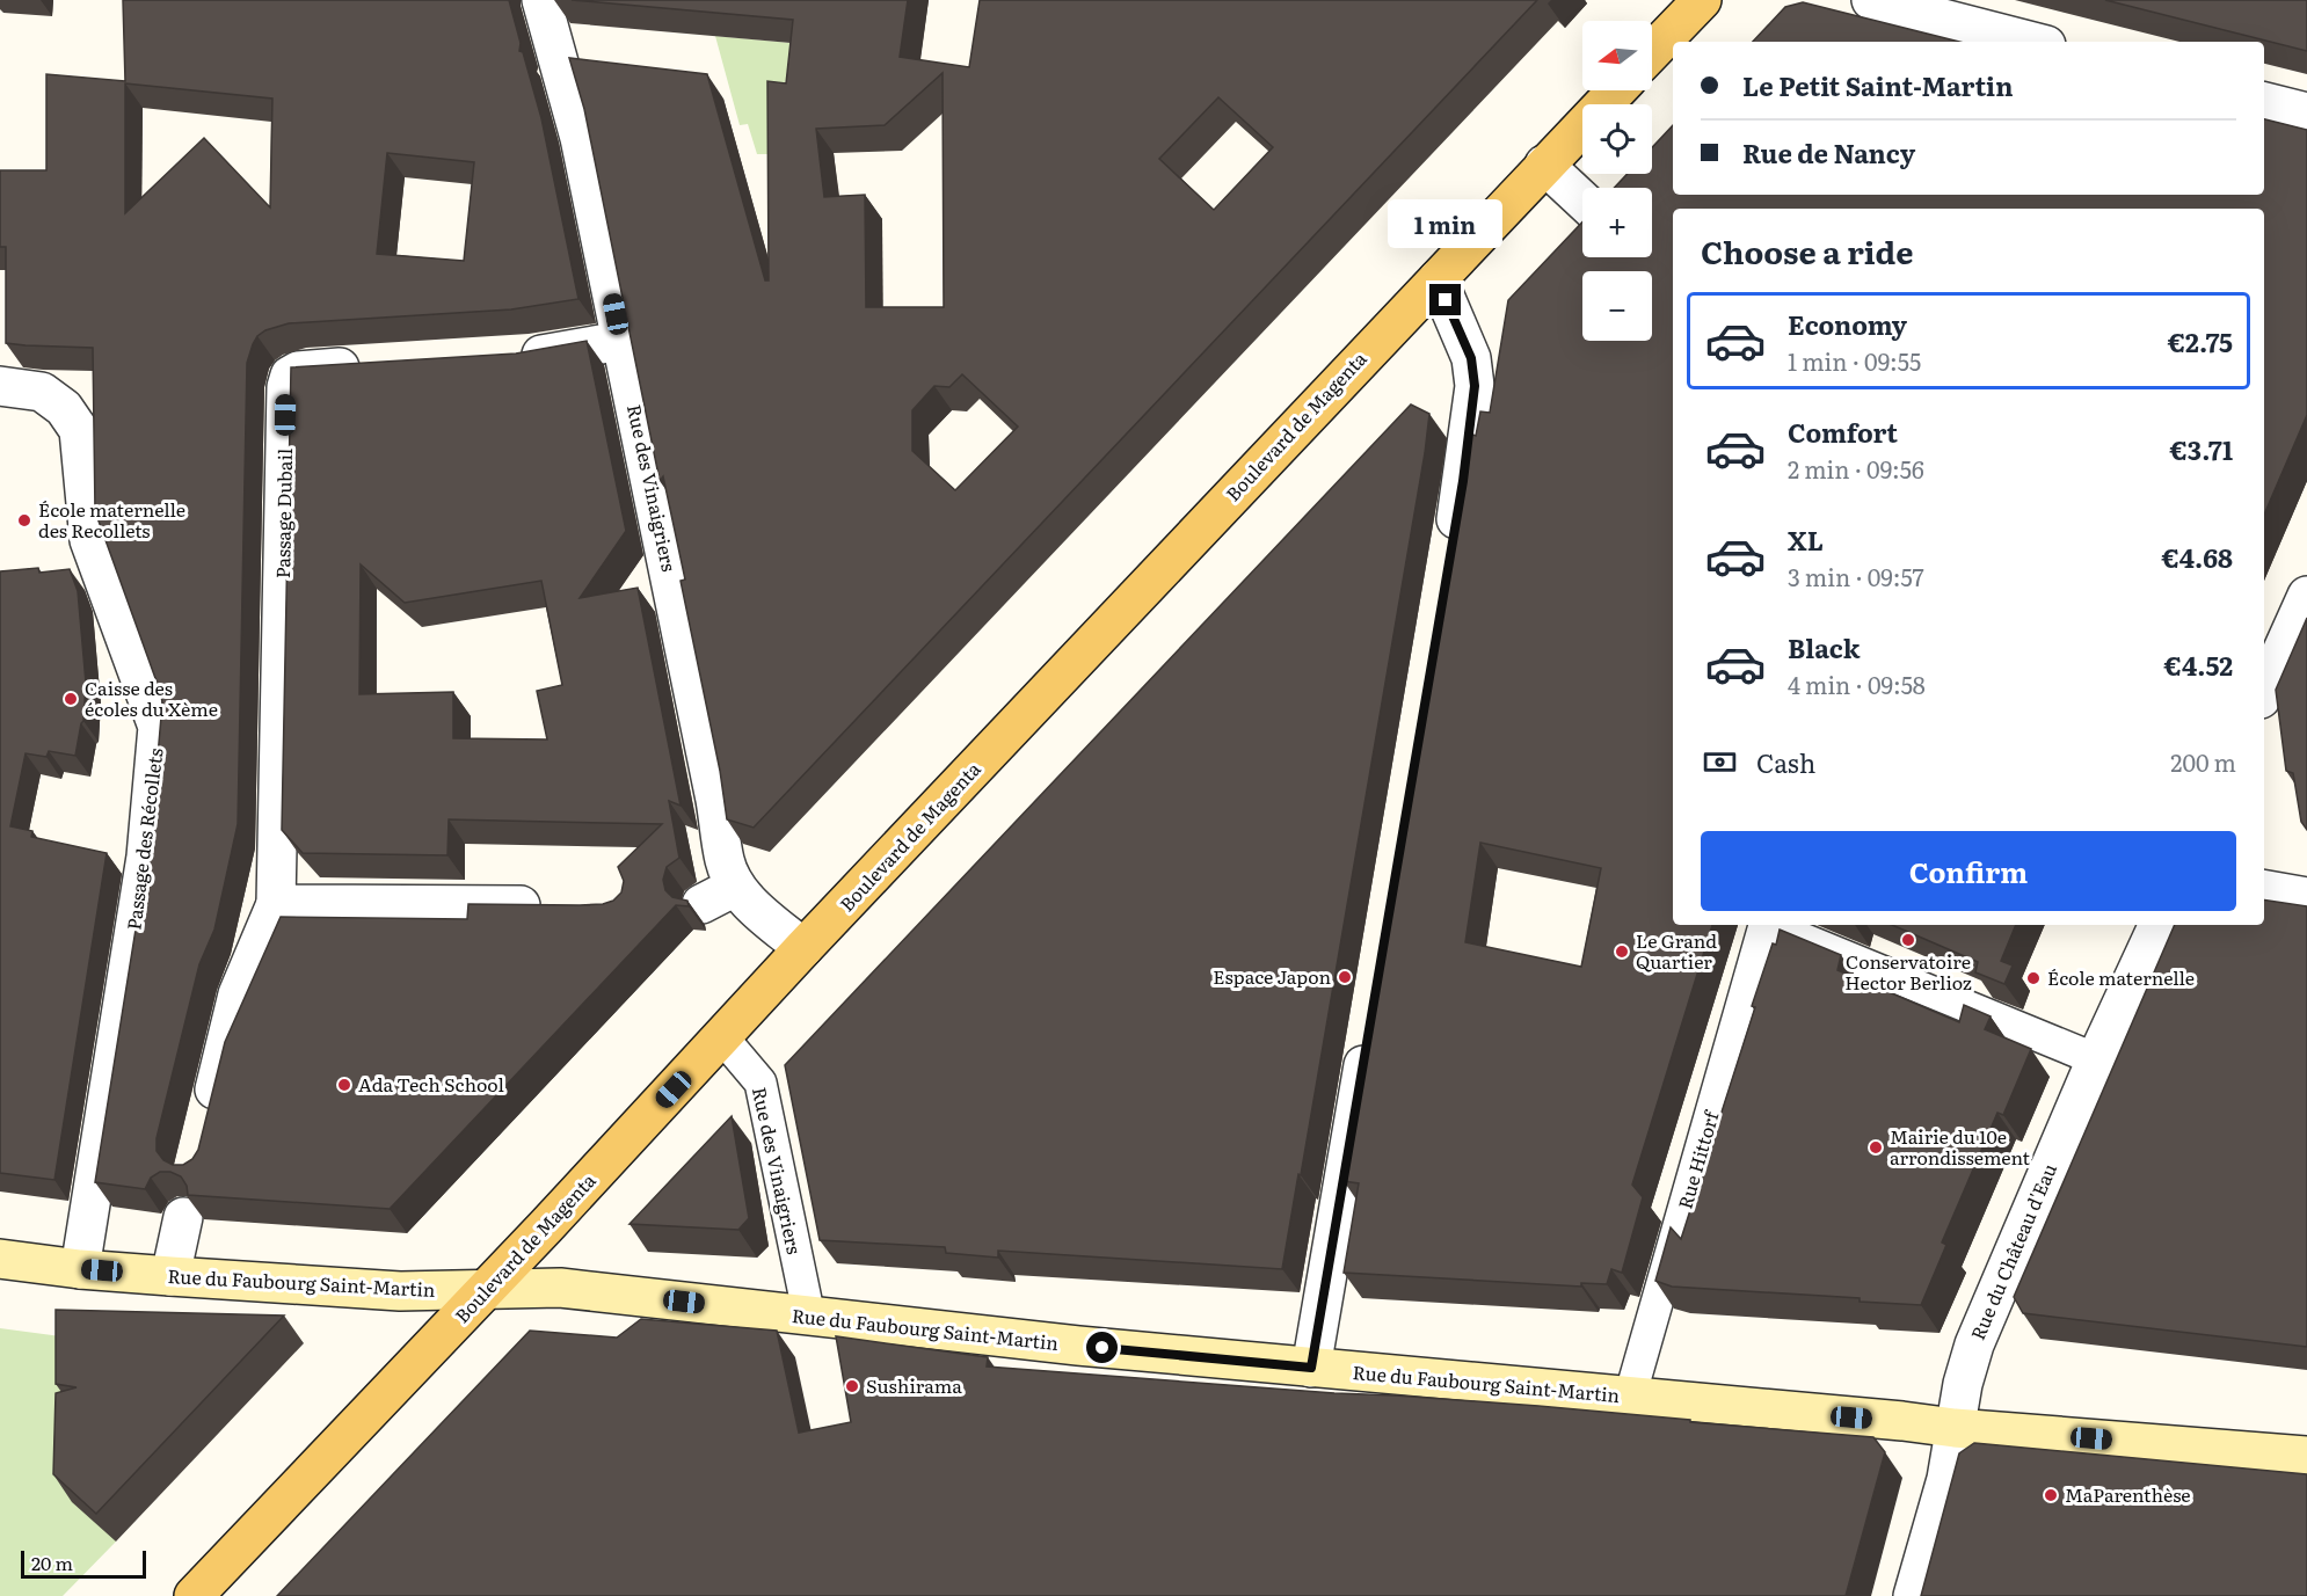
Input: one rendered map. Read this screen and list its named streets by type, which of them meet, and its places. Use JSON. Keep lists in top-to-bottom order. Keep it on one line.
{"streets":{"main road":["Boulevard de Magenta","Rue du Faubourg Saint-Martin"],"street":["Rue des Vinaigriers","Passage Dubail","Passage des Récollets","Rue Hittorf","Rue du Château d'Eau"]},"crossings":[["Boulevard de Magenta","Rue des Vinaigriers"],["Boulevard de Magenta","Rue du Faubourg Saint-Martin"],["Rue des Vinaigriers","Rue du Faubourg Saint-Martin"],["Passage des Récollets","Rue du Faubourg Saint-Martin"],["Rue Hittorf","Rue du Faubourg Saint-Martin"],["Rue du Château d'Eau","Rue du Faubourg Saint-Martin"]],"places":["École maternelle des Recollets","Caisse des écoles du Xème","Conservatoire Hector Berlioz","Le Grand Quartier","Espace Japon","École maternelle","Ada Tech School","Mairie du 10e arrondissement","Sushirama","MaParenthèse"],"scale_bar":"20 m","north":"left","page":{"map_buttons":["+","−"],"banner":["Le Petit Saint-Martin","Rue de Nancy"],"bubble":"1 min","heading":"Choose a ride","list":[{"name":"Economy","note":"1 min · 09:55","value":"€2.75"},{"name":"Comfort","note":"2 min · 09:56","value":"€3.71"},{"name":"XL","note":"3 min · 09:57","value":"€4.68"},{"name":"Black","note":"4 min · 09:58","value":"€4.52"}],"pay":["Cash","200 m"],"buttons":"Confirm","scale":"20 m"}}
